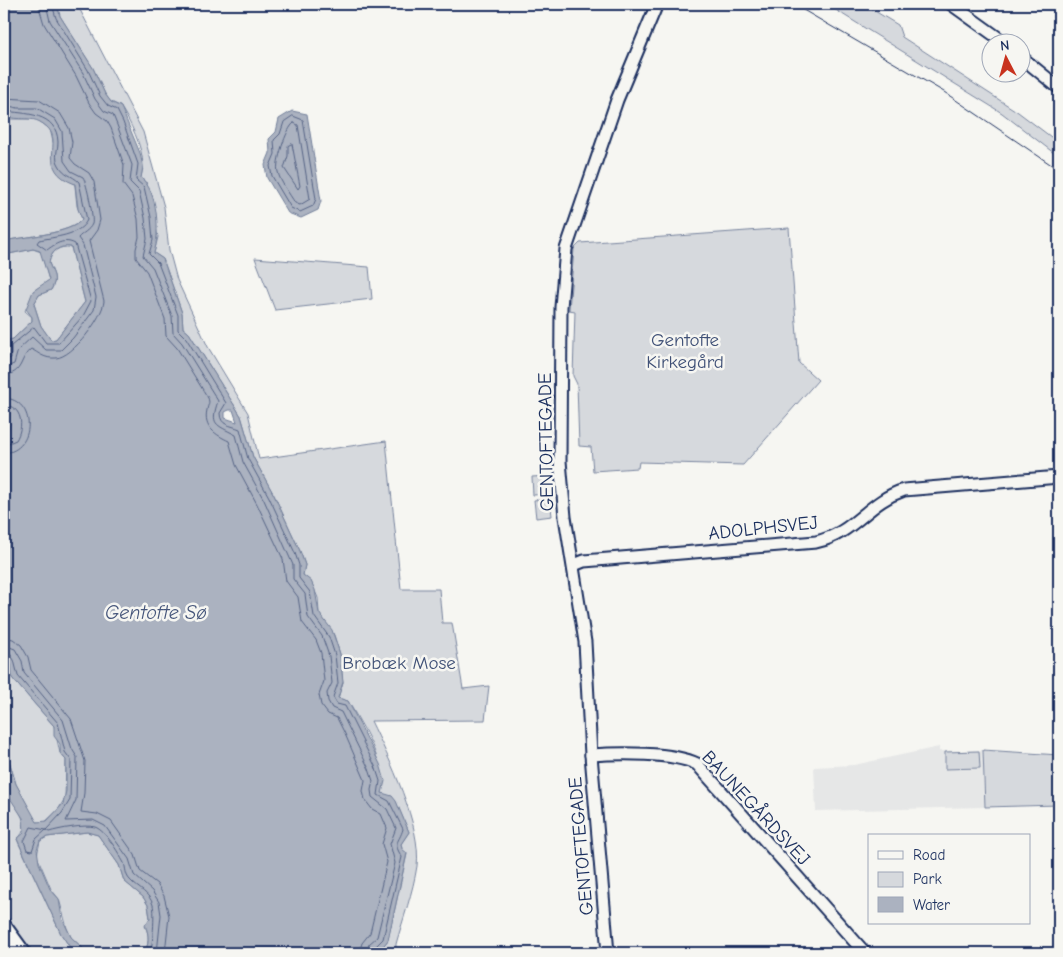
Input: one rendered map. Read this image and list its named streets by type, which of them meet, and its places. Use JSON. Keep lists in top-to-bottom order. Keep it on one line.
{"streets":{"street":["GENTOFTEGADE","ADOLPHSVEJ","BAUNEGÅRDSVEJ"]},"crossings":[["GENTOFTEGADE","ADOLPHSVEJ"],["GENTOFTEGADE","BAUNEGÅRDSVEJ"]],"water":["Gentofte Sø"],"parks":["Gentofte Kirkegård","Brobæk Mose"],"legend":["Road","Park","Water"],"north":"top"}
